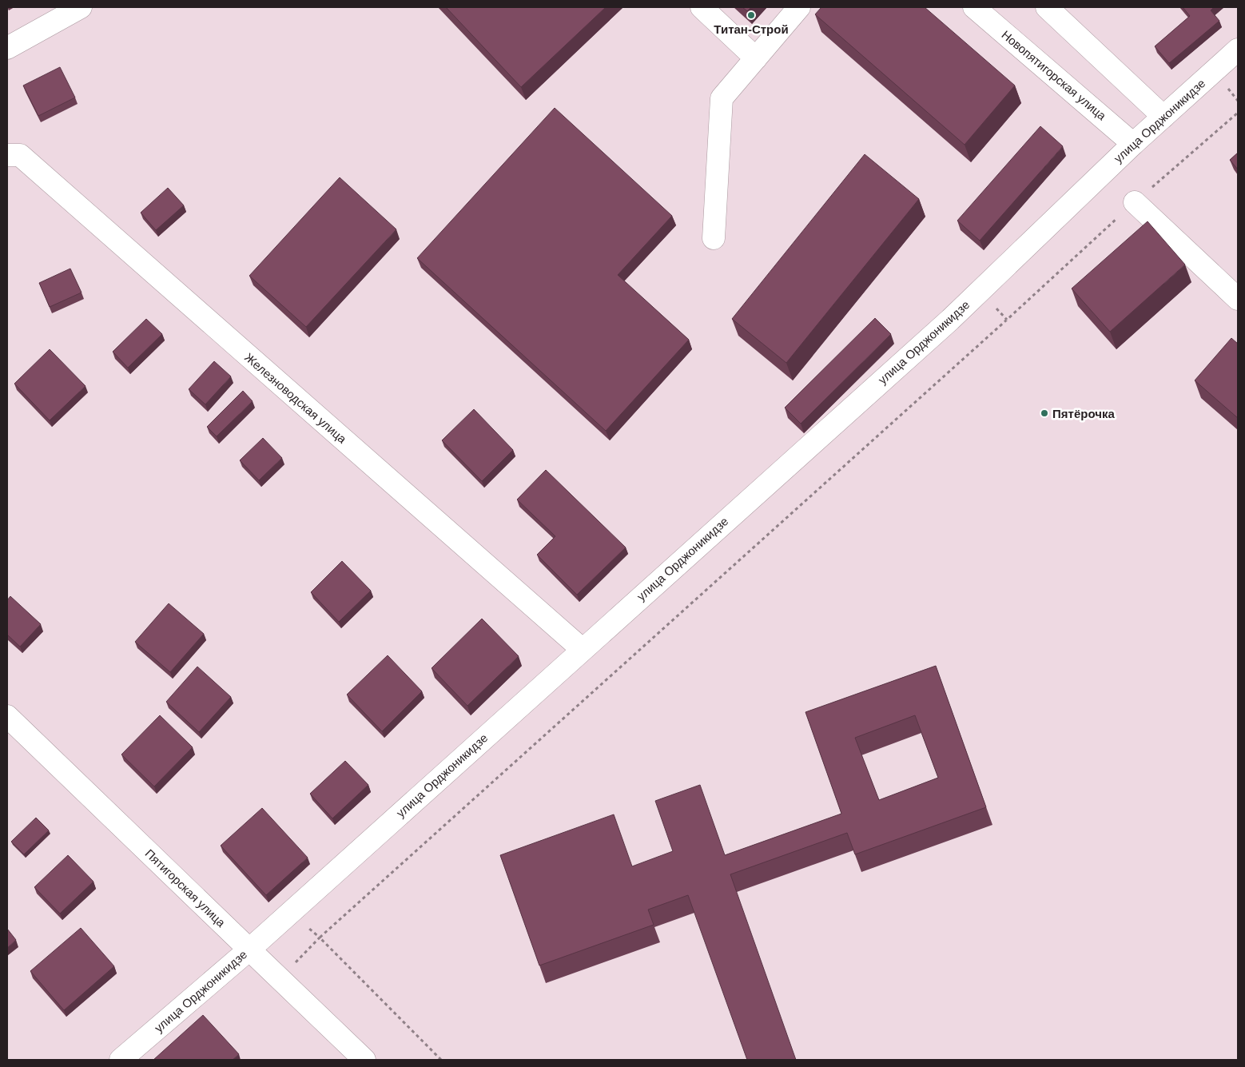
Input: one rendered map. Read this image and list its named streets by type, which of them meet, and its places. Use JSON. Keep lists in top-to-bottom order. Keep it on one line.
{"streets":{"main road":["Новопятигорская улица","улица Орджоникидзе","Железноводская улица","Пятигорская улица"]},"crossings":[["Новопятигорская улица","улица Орджоникидзе"],["улица Орджоникидзе","Железноводская улица"],["улица Орджоникидзе","Пятигорская улица"]],"places":["Титан-Строй","Пятёрочка"]}
